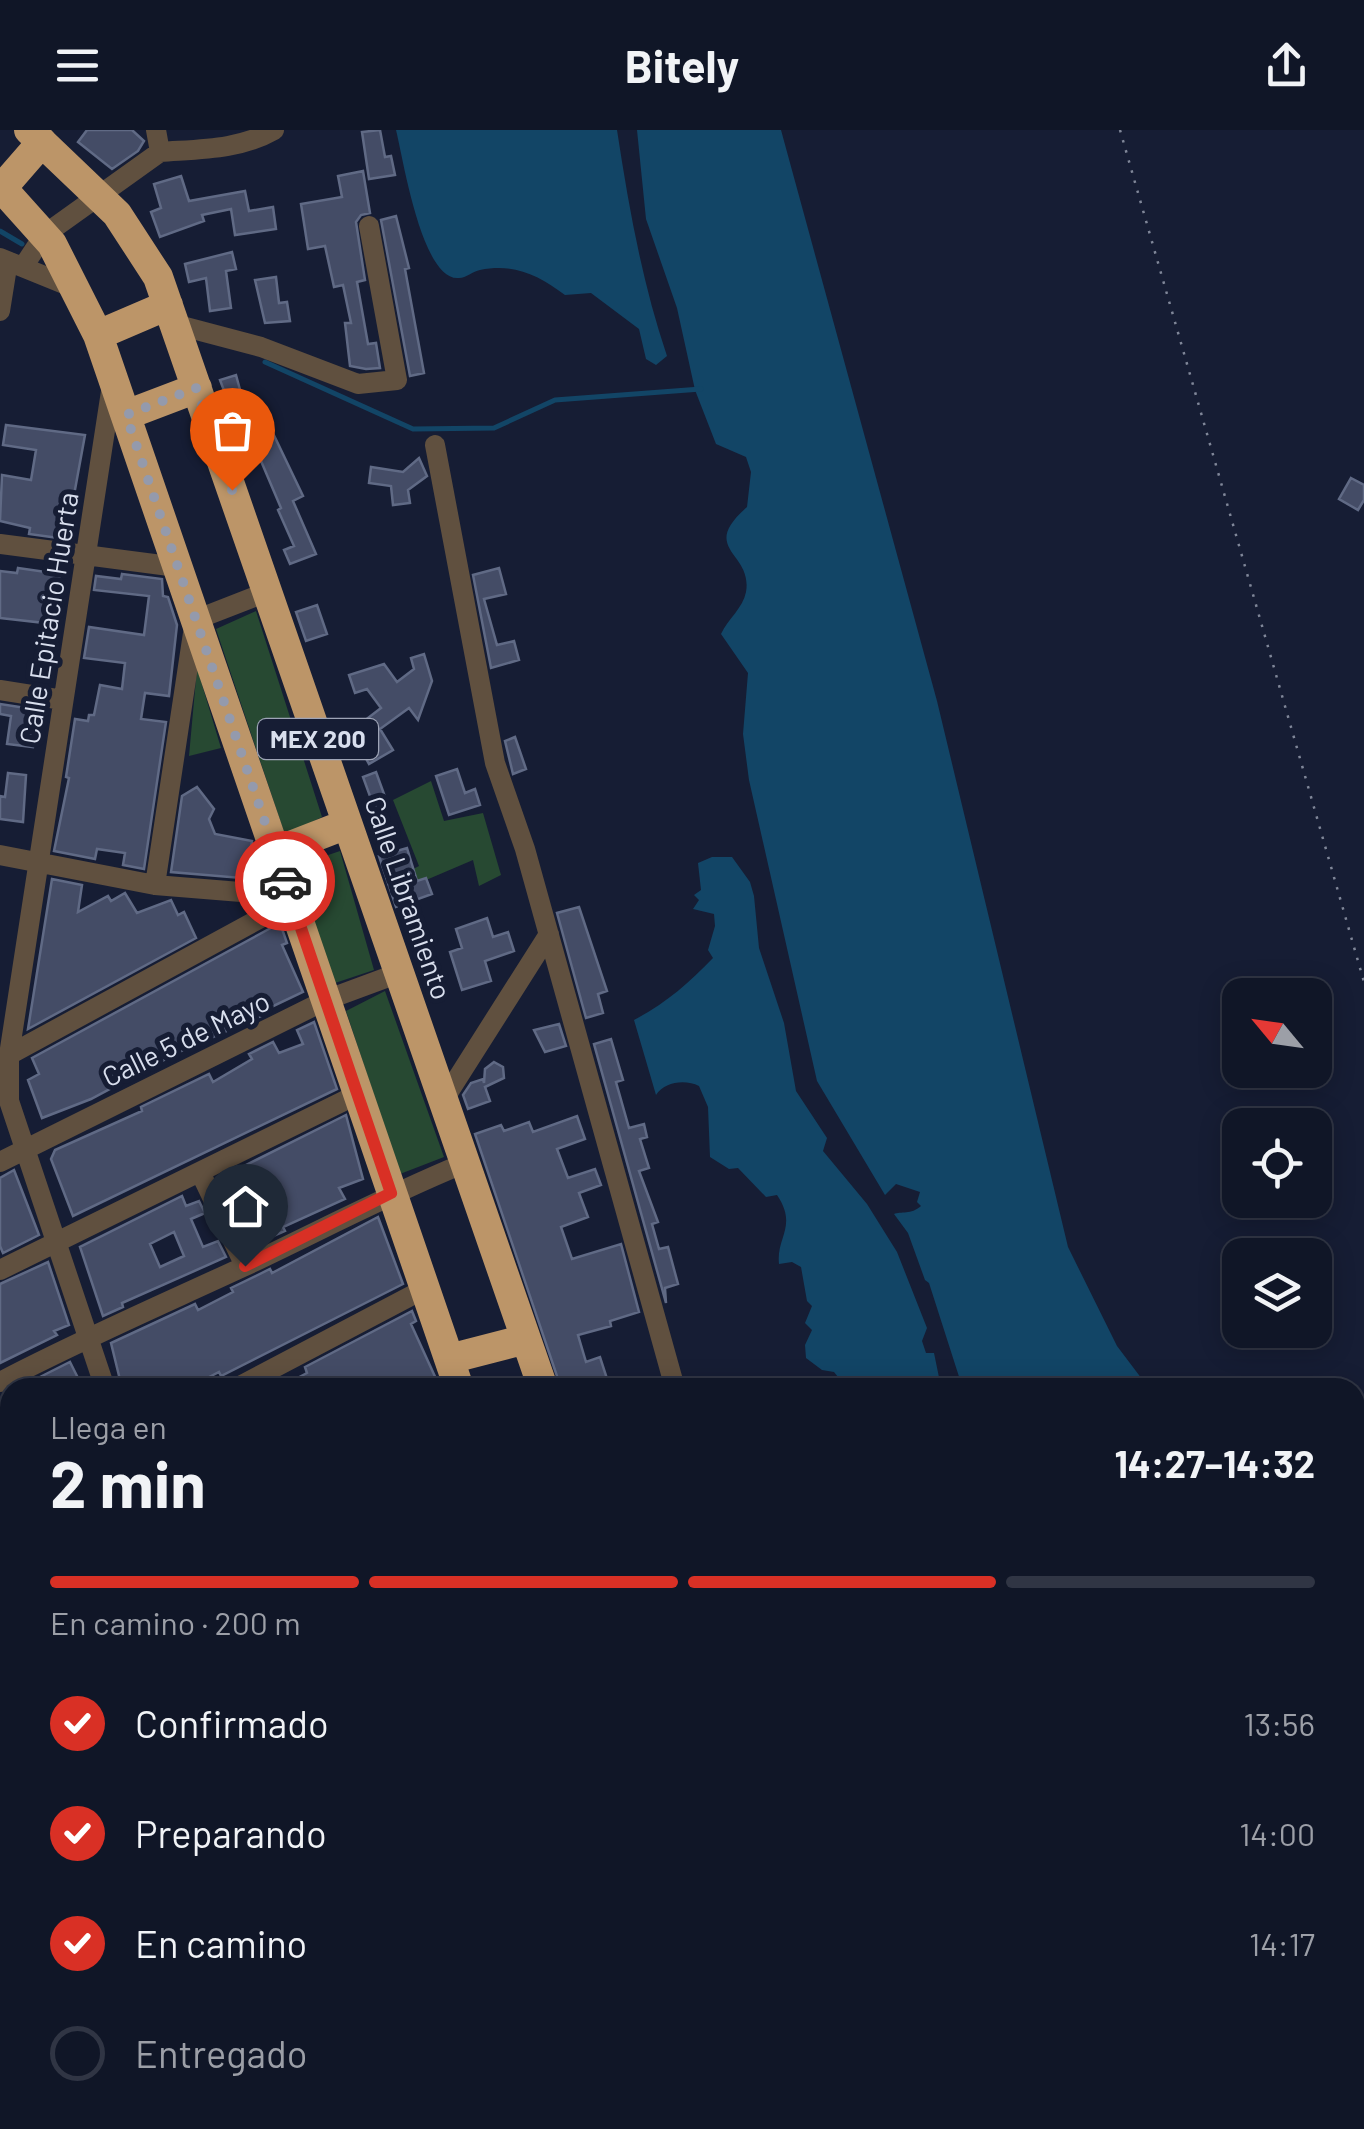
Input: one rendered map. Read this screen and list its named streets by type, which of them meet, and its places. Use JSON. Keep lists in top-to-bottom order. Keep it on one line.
{"streets":{"highway":["MEX 200","Calle Libramiento"],"street":["Calle Epitacio Huerta","Calle 5 de Mayo"]},"crossings":[["Calle Epitacio Huerta","MEX 200"],["Calle Epitacio Huerta","Calle 5 de Mayo"],["MEX 200","Calle 5 de Mayo"],["Calle Libramiento","Calle 5 de Mayo"]],"north":"top left","page":{"header":"Bitely","heading":["2 min","Llega en","14:27–14:32"],"bar":"En camino · 200 m","list":[["Confirmado","13:56"],["Preparando","14:00"],["En camino","14:17"],"Entregado"]}}
